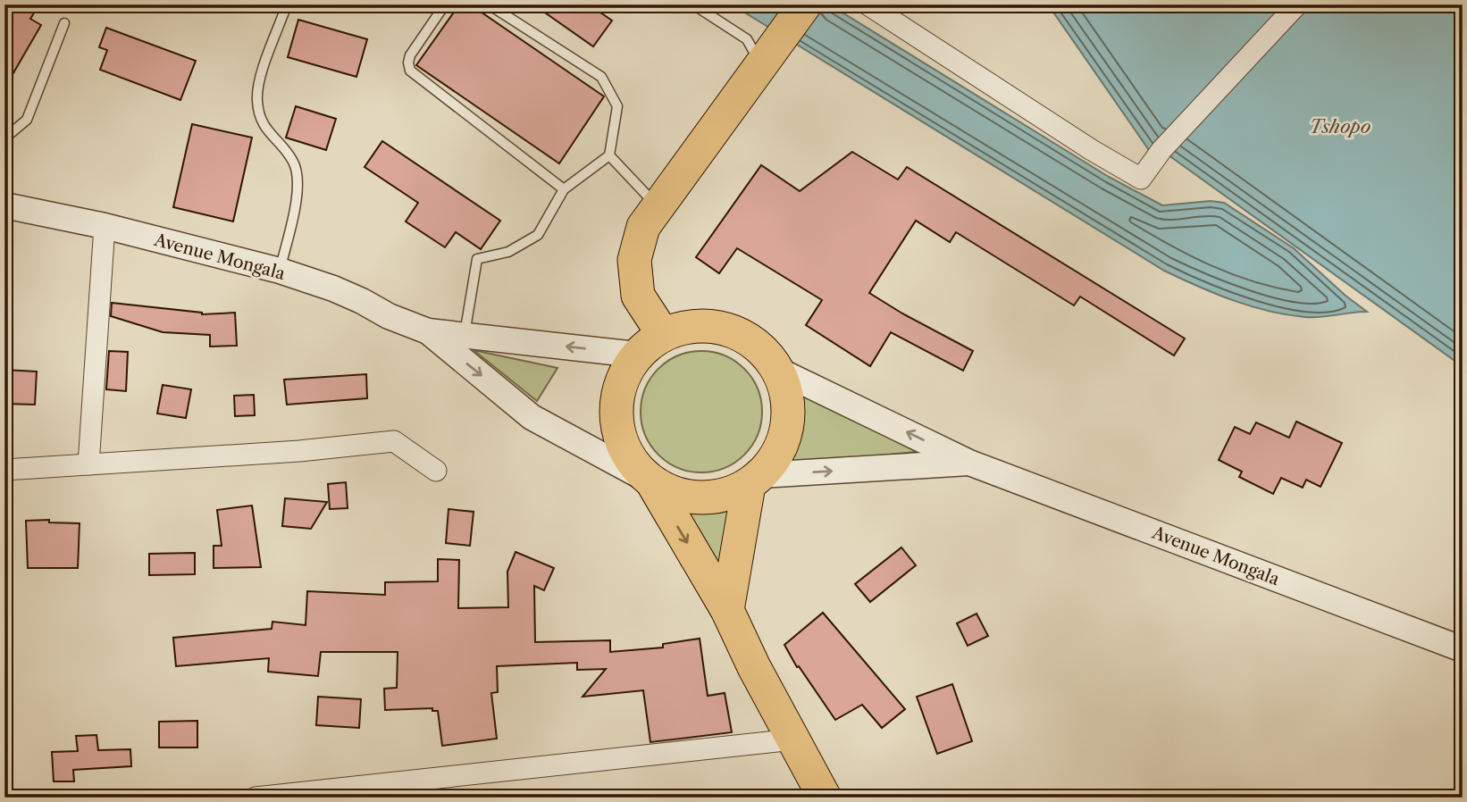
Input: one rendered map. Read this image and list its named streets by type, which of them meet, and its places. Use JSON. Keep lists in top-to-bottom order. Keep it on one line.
{"streets":{"street":["Avenue Mongala"]},"water":["Tshopo"]}
